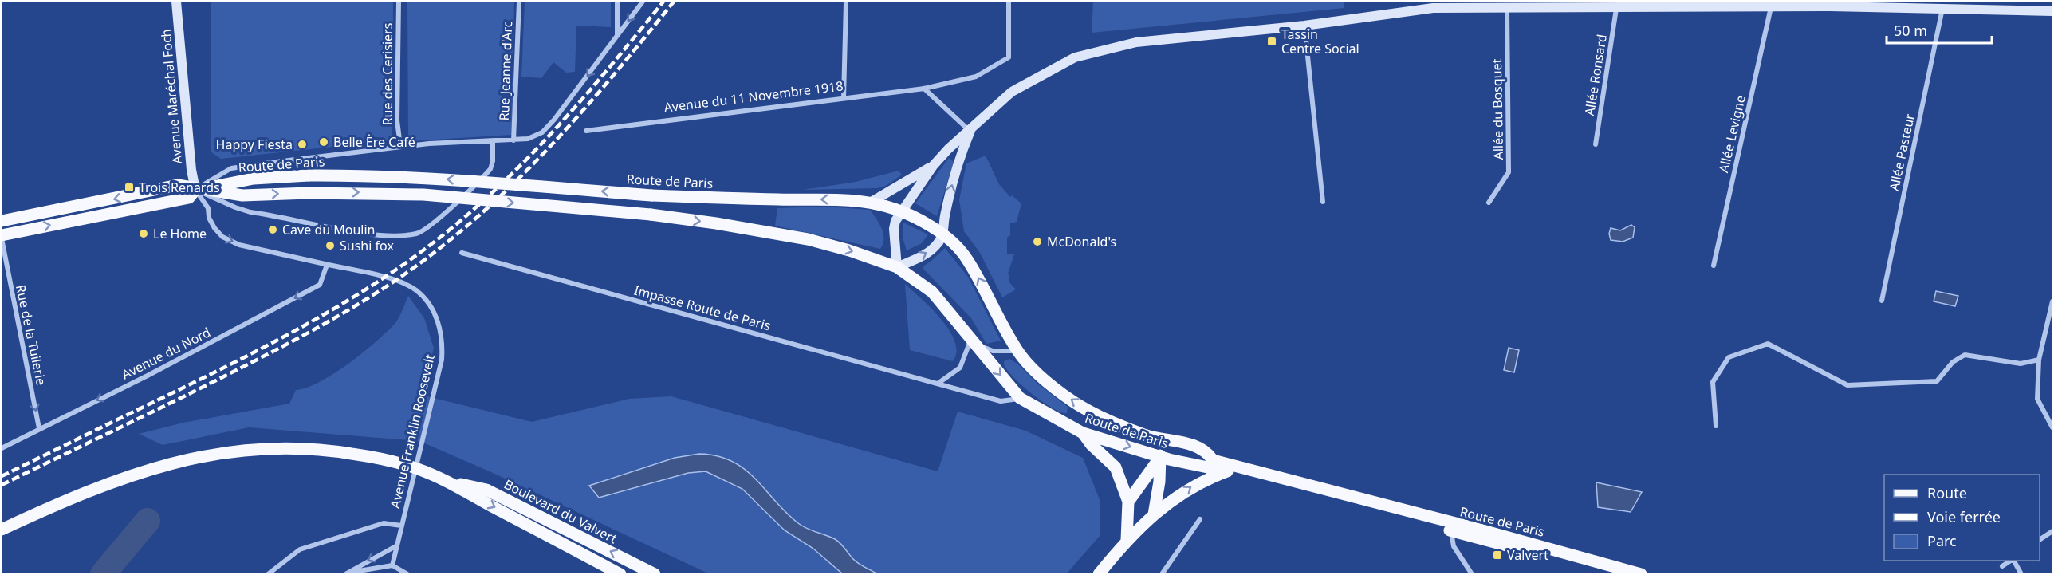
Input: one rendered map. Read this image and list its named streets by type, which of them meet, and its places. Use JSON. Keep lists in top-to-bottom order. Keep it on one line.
{"streets":{"main road":["Avenue Maréchal Foch","Route de Paris","Boulevard du Valvert"],"street":["Rue Jeanne d'Arc","Rue des Cerisiers","Allée Ronsard","Avenue du 11 Novembre 1918","Allée du Bosquet","Allée Levigne","Allée Pasteur","Impasse Route de Paris","Rue de la Tuilerie","Avenue du Nord","Avenue Franklin Roosevelt"]},"crossings":[["Avenue Maréchal Foch","Route de Paris"],["Avenue Maréchal Foch","Avenue Franklin Roosevelt"],["Route de Paris","Impasse Route de Paris"],["Route de Paris","Avenue Franklin Roosevelt"],["Rue de la Tuilerie","Avenue du Nord"],["Avenue du Nord","Avenue Franklin Roosevelt"],["Avenue Franklin Roosevelt","Boulevard du Valvert"]],"one_way":["Rue de la Tuilerie","Avenue du Nord"],"places":{"transit":["Tassin Centre Social","Trois Renards","Valvert"],"other":["Belle Ère Café","Happy Fiesta","Cave du Moulin","Le Home","McDonald's","Sushi fox"]},"legend":["Route","Voie ferrée","Parc"],"scale_bar":"50 m"}
